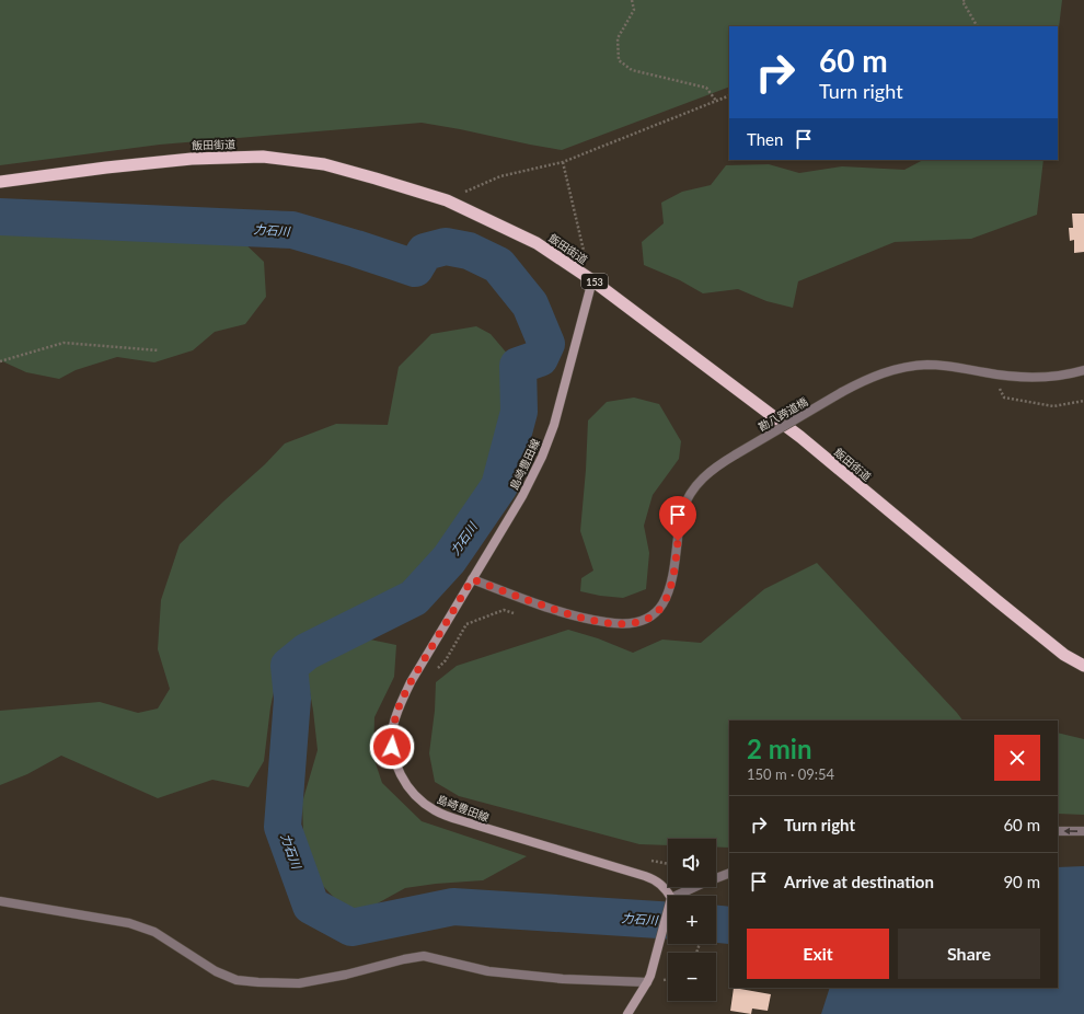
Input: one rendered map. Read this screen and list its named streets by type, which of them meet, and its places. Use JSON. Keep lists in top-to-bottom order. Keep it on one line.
{"streets":{"highway":["飯田街道","153"],"main road":["島崎豊田線"],"street":["勘八跨道橋"]},"crossings":[["飯田街道","島崎豊田線"],["勘八跨道橋","島崎豊田線"]],"water":["力石川"],"page":{"turn":["60 m","Turn right"],"then":"Then","heading":["2 min","150 m · 09:54"],"list":[{"name":"Turn right","value":"60 m"},{"name":"Arrive at destination","value":"90 m"}],"map_buttons":["+","−"],"buttons":["Exit","Share"]}}
